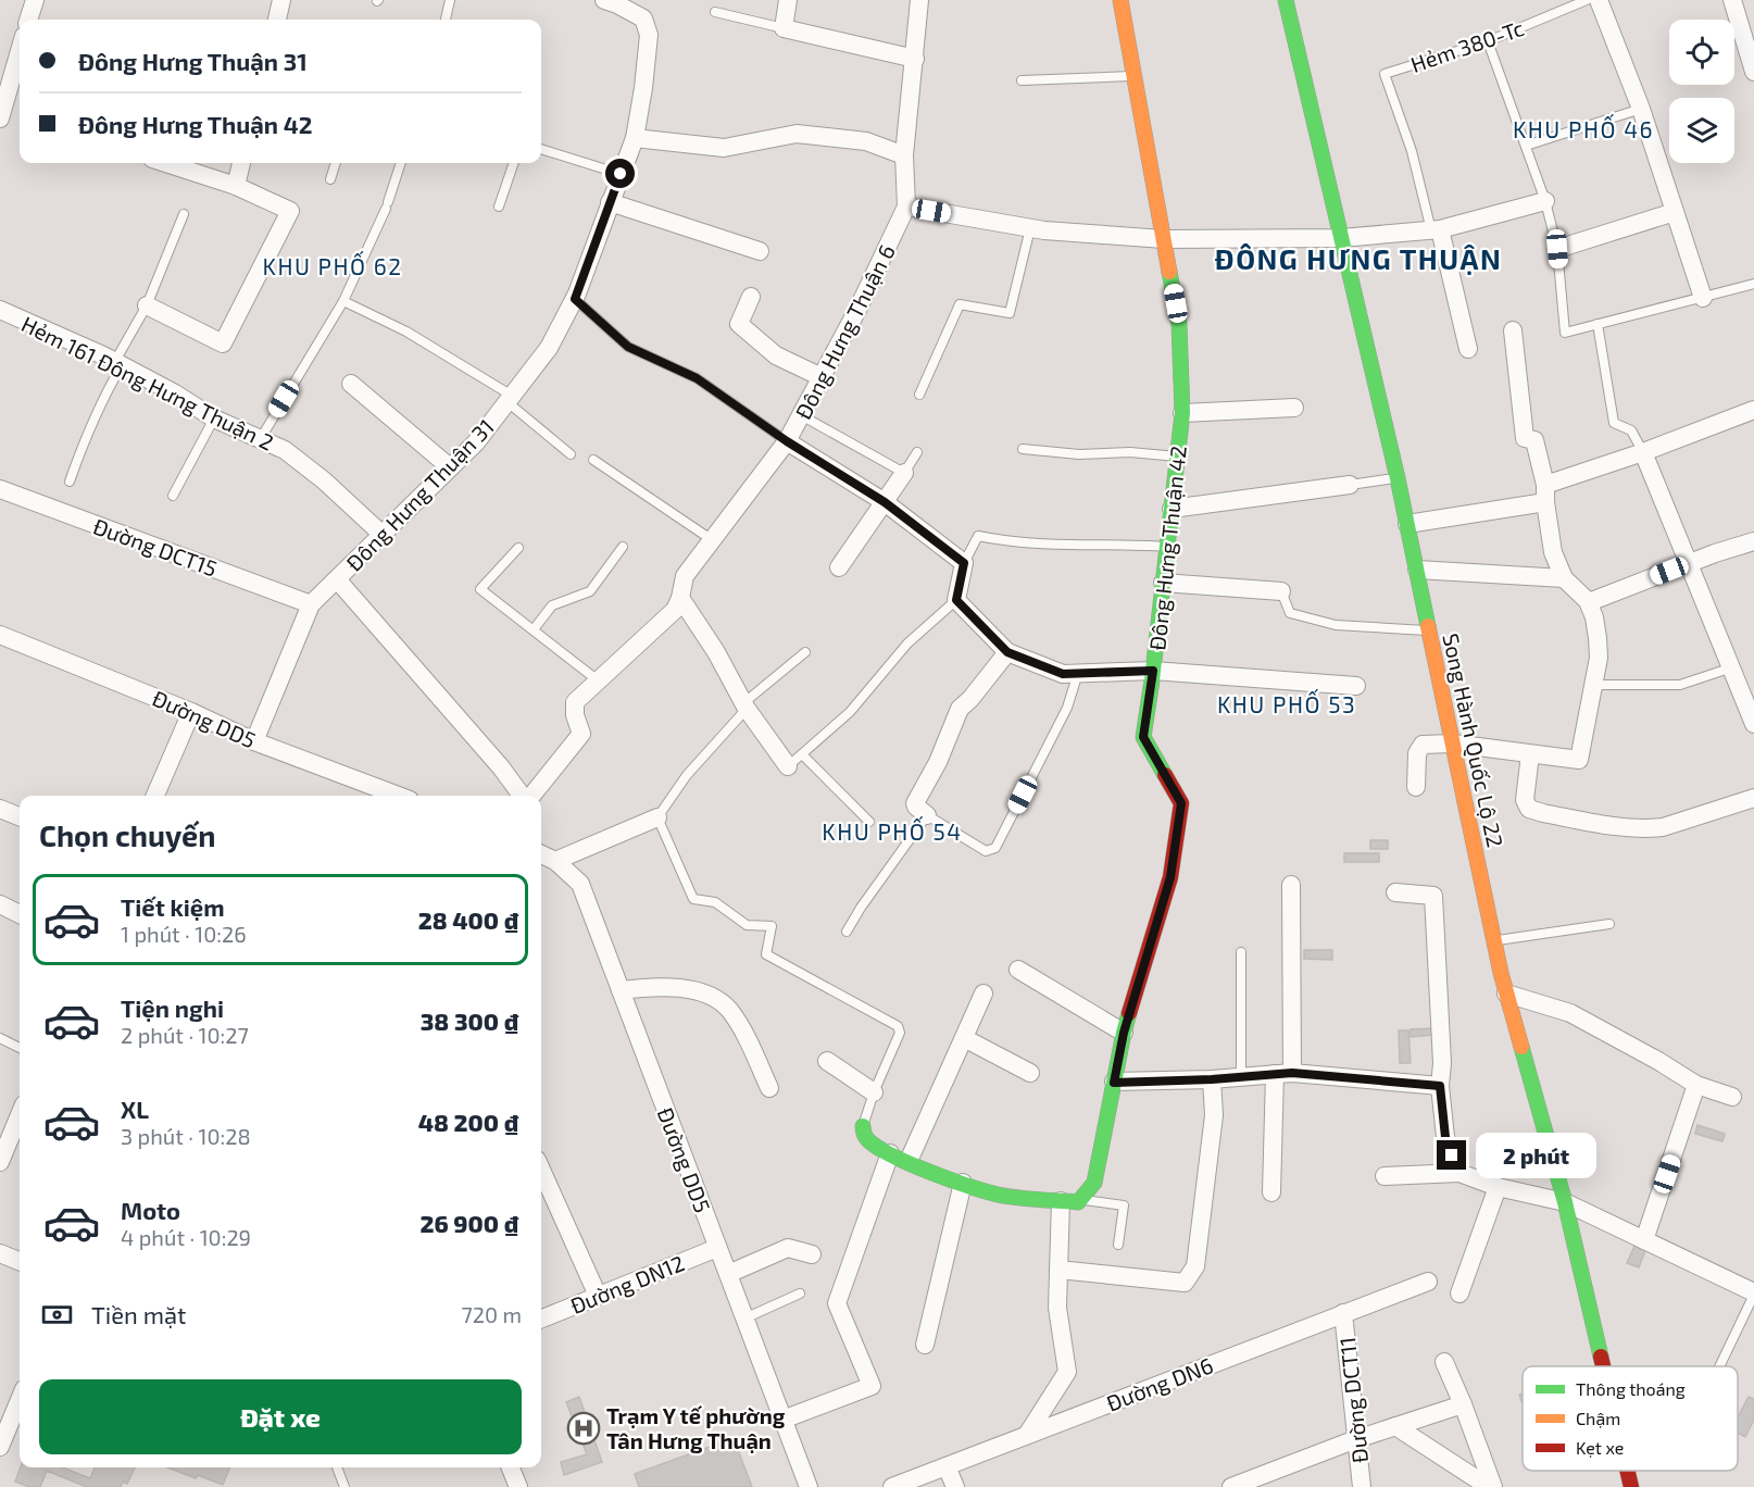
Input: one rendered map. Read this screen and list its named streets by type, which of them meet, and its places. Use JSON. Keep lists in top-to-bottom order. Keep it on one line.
{"streets":{"street":["Đông Hưng Thuận 6","Hẻm 161 Đông Hưng Thuận 2","Đông Hưng Thuận 31","Đường DCT15","Đông Hưng Thuận 42","Đường DD5","Song Hành Quốc Lộ 22","Đường DN12","Đường DN6","Đường DCT11"],"lane":["Hẻm 380-Tc"]},"crossings":[["Hẻm 161 Đông Hưng Thuận 2","Đông Hưng Thuận 31"],["Đông Hưng Thuận 31","Đường DCT15"],["Đường DD5","Đường DN12"],["Đường DN6","Đường DCT11"]],"districts":["KHU PHỐ 46","ĐÔNG HƯNG THUẬN","KHU PHỐ 62","KHU PHỐ 53","KHU PHỐ 54"],"places":{"hospital":["Trạm Y tế phường Tân Hưng Thuận"]},"legend":["Thông thoáng","Chậm","Kẹt xe"],"page":{"banner":["Đông Hưng Thuận 31","Đông Hưng Thuận 42"],"heading":"Chọn chuyến","list":[{"name":"Tiết kiệm","note":"1 phút · 10:26","value":"28 400 ₫"},{"name":"Tiện nghi","note":"2 phút · 10:27","value":"38 300 ₫"},{"name":"XL","note":"3 phút · 10:28","value":"48 200 ₫"},{"name":"Moto","note":"4 phút · 10:29","value":"26 900 ₫"}],"bubble":"2 phút","pay":["Tiền mặt","720 m"],"buttons":"Đặt xe"}}
